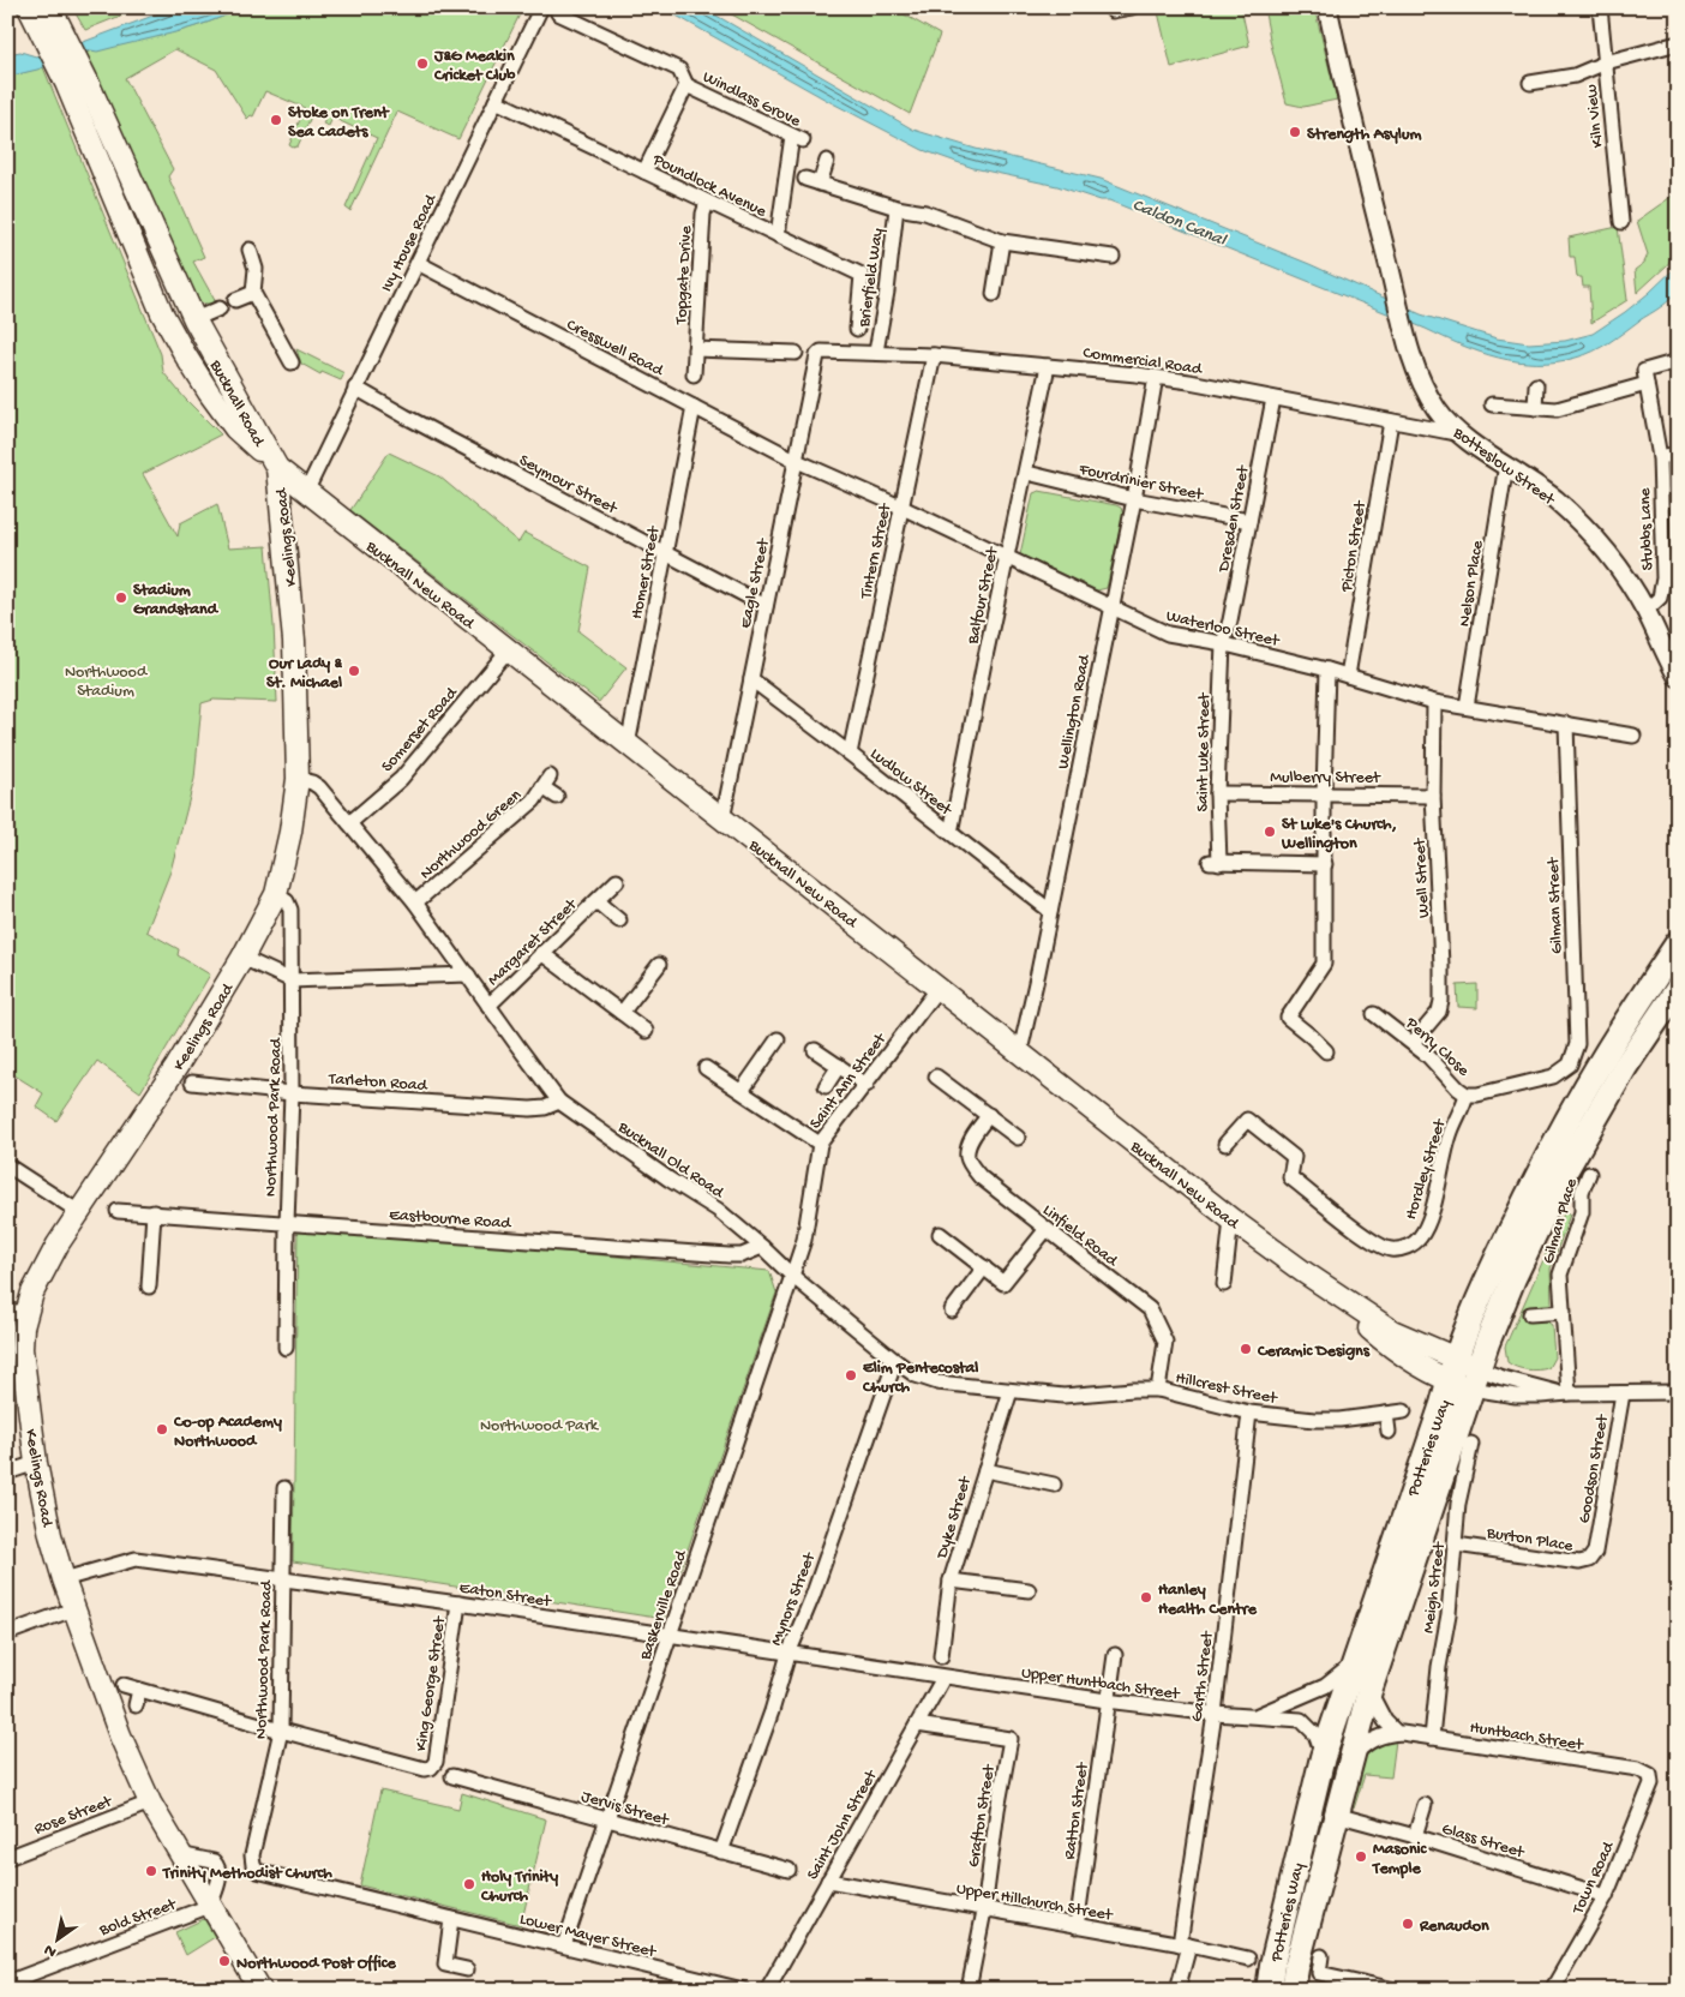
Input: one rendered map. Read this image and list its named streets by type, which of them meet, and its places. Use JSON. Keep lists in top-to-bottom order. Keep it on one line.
{"streets":{"highway":["Potteries Way"],"main road":["Bucknall Road","Keelings Road","Bucknall New Road"],"street":["Windlass Grove","Kiln View","Poundlock Avenue","Ivy House Road","Topgate Drive","Brierfield Way","Cresswell Road","Commercial Road","Botteslow Street","Fourdrinier Street","Seymour Street","Dresden Street","Stubbs Lane","Picton Street","Tintern Street","Homer Street","Eagle Street","Nelson Place","Balfour Street","Waterloo Street","Wellington Road","Somerset Road","Saint Luke Street","Mulberry Street","Ludlow Street","Northwood Green","Well Street","Gilman Street","Margaret Street","Perry Close","Tarleton Road","Saint Ann Street","Northwood Park Road","Bucknall Old Road","Hordley Street","Eastbourne Road","Gilman Place","Linfield Road","Hillcrest Street","Goodson Street","Dyke Street","Burton Place","Meigh Street","Eaton Street","Mynors Street","Baskerville Road","Garth Street","Upper Huntbach Street","King George Street","Huntbach Street","Jervis Street","Ratton Street","Rose Street","Grafton Street","Saint John Street","Glass Street","Town Road","Upper Hillchurch Street","Bold Street","Lower Mayer Street"]},"crossings":[["Windlass Grove","Poundlock Avenue"],["Poundlock Avenue","Ivy House Road"],["Poundlock Avenue","Topgate Drive"],["Ivy House Road","Cresswell Road"],["Ivy House Road","Seymour Street"],["Ivy House Road","Bucknall New Road"],["Brierfield Way","Commercial Road"],["Cresswell Road","Homer Street"],["Cresswell Road","Eagle Street"],["Cresswell Road","Waterloo Street"],["Commercial Road","Botteslow Street"],["Commercial Road","Dresden Street"],["Commercial Road","Picton Street"],["Commercial Road","Tintern Street"],["Commercial Road","Eagle Street"],["Commercial Road","Balfour Street"],["Commercial Road","Wellington Road"],["Bucknall Road","Keelings Road"],["Bucknall Road","Bucknall New Road"],["Botteslow Street","Stubbs Lane"],["Botteslow Street","Nelson Place"],["Fourdrinier Street","Dresden Street"],["Fourdrinier Street","Balfour Street"],["Fourdrinier Street","Wellington Road"],["Seymour Street","Homer Street"],["Seymour Street","Eagle Street"],["Dresden Street","Waterloo Street"],["Dresden Street","Saint Luke Street"],["Keelings Road","Bucknall New Road"],["Keelings Road","Northwood Park Road"],["Keelings Road","Bucknall Old Road"],["Keelings Road","Eaton Street"],["Keelings Road","Rose Street"],["Keelings Road","Bold Street"],["Picton Street","Waterloo Street"],["Tintern Street","Waterloo Street"],["Tintern Street","Ludlow Street"],["Homer Street","Bucknall New Road"],["Bucknall New Road","Eagle Street"],["Bucknall New Road","Wellington Road"],["Bucknall New Road","Somerset Road"],["Bucknall New Road","Saint Ann Street"],["Bucknall New Road","Potteries Way"],["Eagle Street","Waterloo Street"],["Eagle Street","Ludlow Street"],["Nelson Place","Waterloo Street"],["Balfour Street","Waterloo Street"],["Balfour Street","Ludlow Street"],["Waterloo Street","Wellington Road"],["Waterloo Street","Saint Luke Street"],["Waterloo Street","Well Street"],["Waterloo Street","Gilman Street"],["Wellington Road","Ludlow Street"],["Somerset Road","Bucknall Old Road"],["Saint Luke Street","Mulberry Street"],["Mulberry Street","Well Street"],["Northwood Green","Bucknall Old Road"],["Well Street","Perry Close"],["Gilman Street","Perry Close"],["Margaret Street","Bucknall Old Road"],["Perry Close","Hordley Street"],["Tarleton Road","Northwood Park Road"],["Tarleton Road","Bucknall Old Road"],["Saint Ann Street","Bucknall Old Road"],["Saint Ann Street","Baskerville Road"],["Northwood Park Road","Eastbourne Road"],["Northwood Park Road","Eaton Street"],["Northwood Park Road","King George Street"],["Northwood Park Road","Lower Mayer Street"],["Bucknall Old Road","Eastbourne Road"],["Bucknall Old Road","Hillcrest Street"],["Bucknall Old Road","Dyke Street"],["Bucknall Old Road","Mynors Street"],["Bucknall Old Road","Baskerville Road"],["Linfield Road","Hillcrest Street"],["Hillcrest Street","Garth Street"],["Potteries Way","Upper Huntbach Street"],["Potteries Way","Huntbach Street"],["Goodson Street","Burton Place"],["Burton Place","Meigh Street"],["Meigh Street","Huntbach Street"],["Eaton Street","Mynors Street"],["Eaton Street","Baskerville Road"],["Eaton Street","Upper Huntbach Street"],["Eaton Street","King George Street"],["Eaton Street","Saint John Street"],["Mynors Street","Jervis Street"],["Baskerville Road","Jervis Street"],["Baskerville Road","Lower Mayer Street"],["Garth Street","Upper Huntbach Street"],["Garth Street","Upper Hillchurch Street"],["Upper Huntbach Street","Ratton Street"],["Upper Huntbach Street","Saint John Street"],["Huntbach Street","Town Road"],["Ratton Street","Upper Hillchurch Street"],["Grafton Street","Saint John Street"],["Grafton Street","Upper Hillchurch Street"],["Saint John Street","Upper Hillchurch Street"],["Glass Street","Town Road"]],"water":["Caldon Canal"],"parks":["Northwood Stadium","Northwood Park"],"places":["J&G Meakin Cricket Club","Stoke on Trent Sea Cadets","Strength Asylum","Stadium Grandstand","Our Lady & St. Michael","St Luke's Church, Wellington","Ceramic Designs","Elim Pentecostal Church","Co-op Academy Northwood","Hanley Health Centre","Masonic Temple","Trinity Methodist Church","Holy Trinity Church","Renaudon","Northwood Post Office"],"north":"bottom left"}
